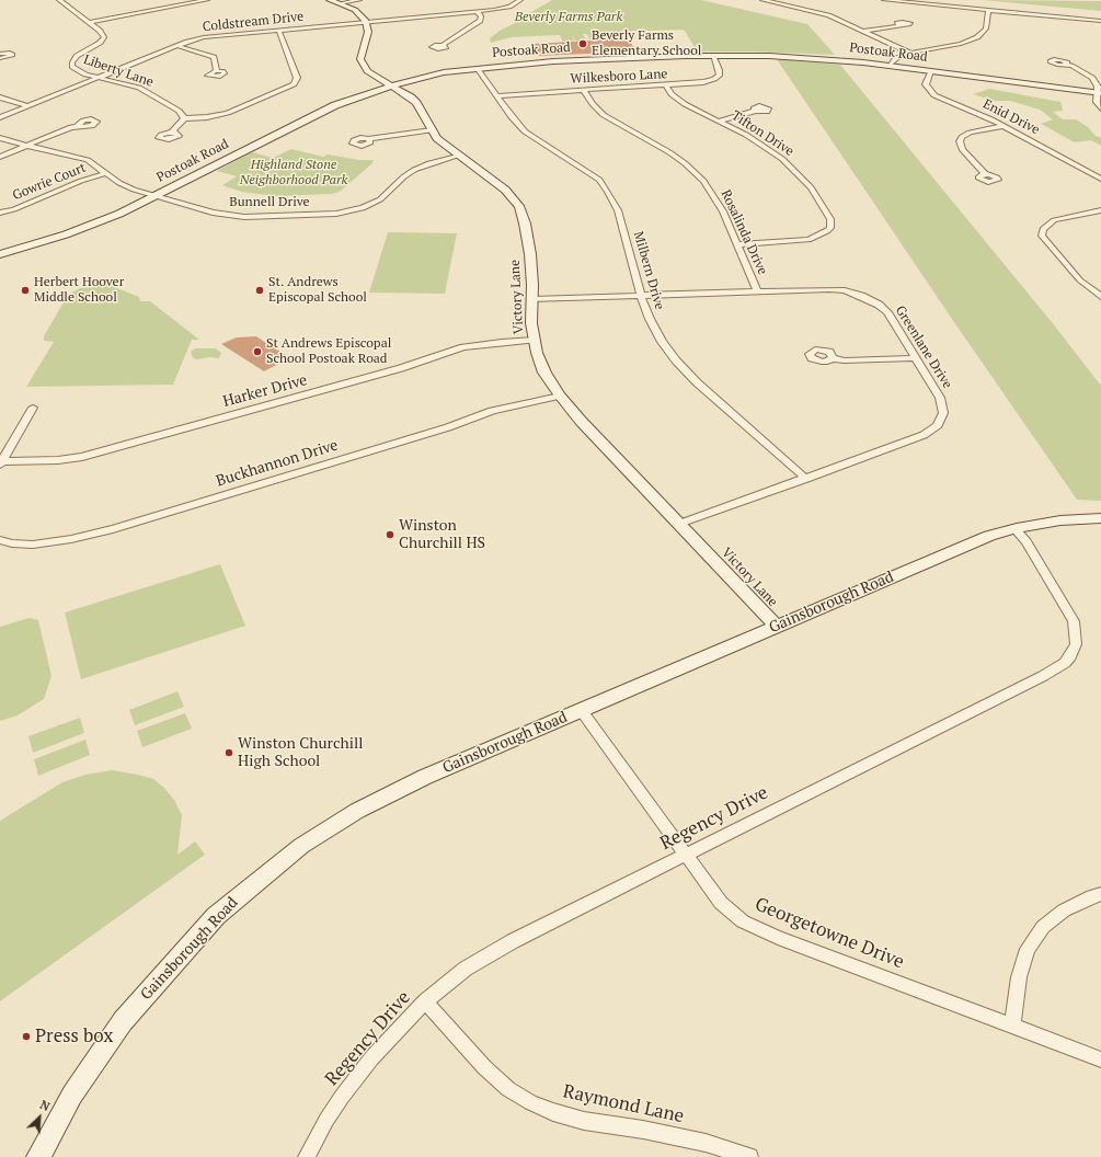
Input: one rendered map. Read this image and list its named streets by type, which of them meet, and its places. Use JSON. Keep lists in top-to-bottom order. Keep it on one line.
{"streets":{"street":["Coldstream Drive","Postoak Road","Liberty Lane","Wilkesboro Lane","Enid Drive","Tifton Drive","Gowrie Court","Bunnell Drive","Rosalinda Drive","Milbern Drive","Victory Lane","Greenlane Drive","Harker Drive","Buckhannon Drive","Gainsborough Road","Regency Drive","Georgetowne Drive","Raymond Lane"]},"crossings":[["Coldstream Drive","Liberty Lane"],["Coldstream Drive","Victory Lane"],["Postoak Road","Wilkesboro Lane"],["Postoak Road","Enid Drive"],["Postoak Road","Bunnell Drive"],["Postoak Road","Milbern Drive"],["Postoak Road","Victory Lane"],["Wilkesboro Lane","Tifton Drive"],["Wilkesboro Lane","Rosalinda Drive"],["Wilkesboro Lane","Milbern Drive"],["Tifton Drive","Rosalinda Drive"],["Gowrie Court","Bunnell Drive"],["Bunnell Drive","Victory Lane"],["Rosalinda Drive","Greenlane Drive"],["Milbern Drive","Greenlane Drive"],["Victory Lane","Greenlane Drive"],["Victory Lane","Harker Drive"],["Victory Lane","Buckhannon Drive"],["Victory Lane","Gainsborough Road"],["Gainsborough Road","Regency Drive"],["Gainsborough Road","Georgetowne Drive"],["Regency Drive","Georgetowne Drive"],["Regency Drive","Raymond Lane"]],"parks":["Beverly Farms Park","Highland Stone Neighborhood Park"],"places":["Beverly Farms Elementary School","Herbert Hoover Middle School","St. Andrews Episcopal School","St Andrews Episcopal School Postoak Road","Winston Churchill HS","Winston Churchill High School","Press box"],"north":"top right"}
